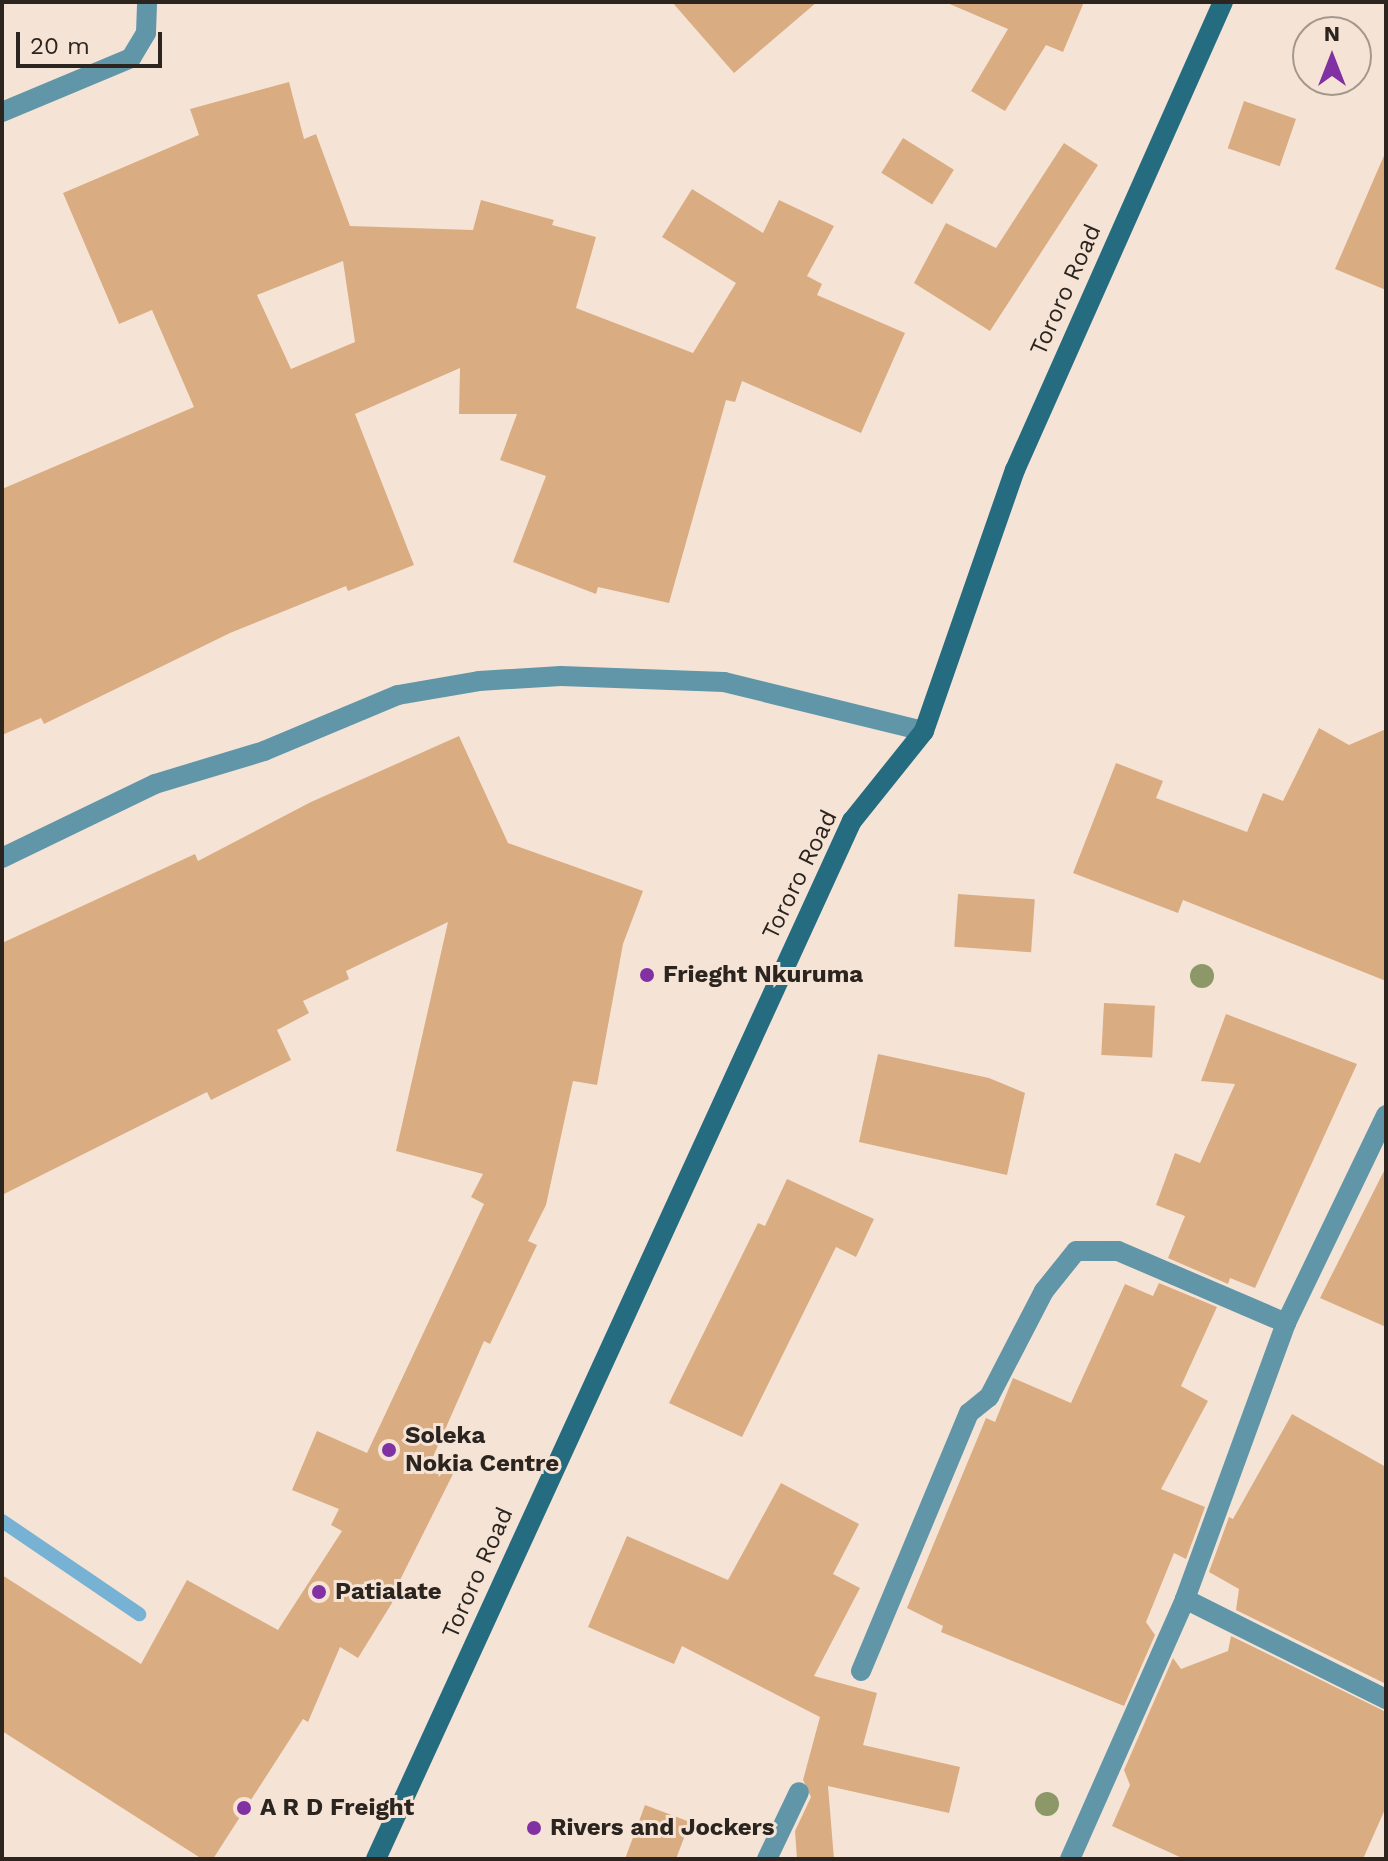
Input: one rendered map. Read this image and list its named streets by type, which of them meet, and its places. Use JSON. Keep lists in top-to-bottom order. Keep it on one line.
{"streets":{"main road":["Tororo Road"]},"places":["Frieght Nkuruma","Soleka Nokia Centre","Patialate","A R D Freight","Rivers and Jockers"],"scale_bar":"20 m","north":"top"}
